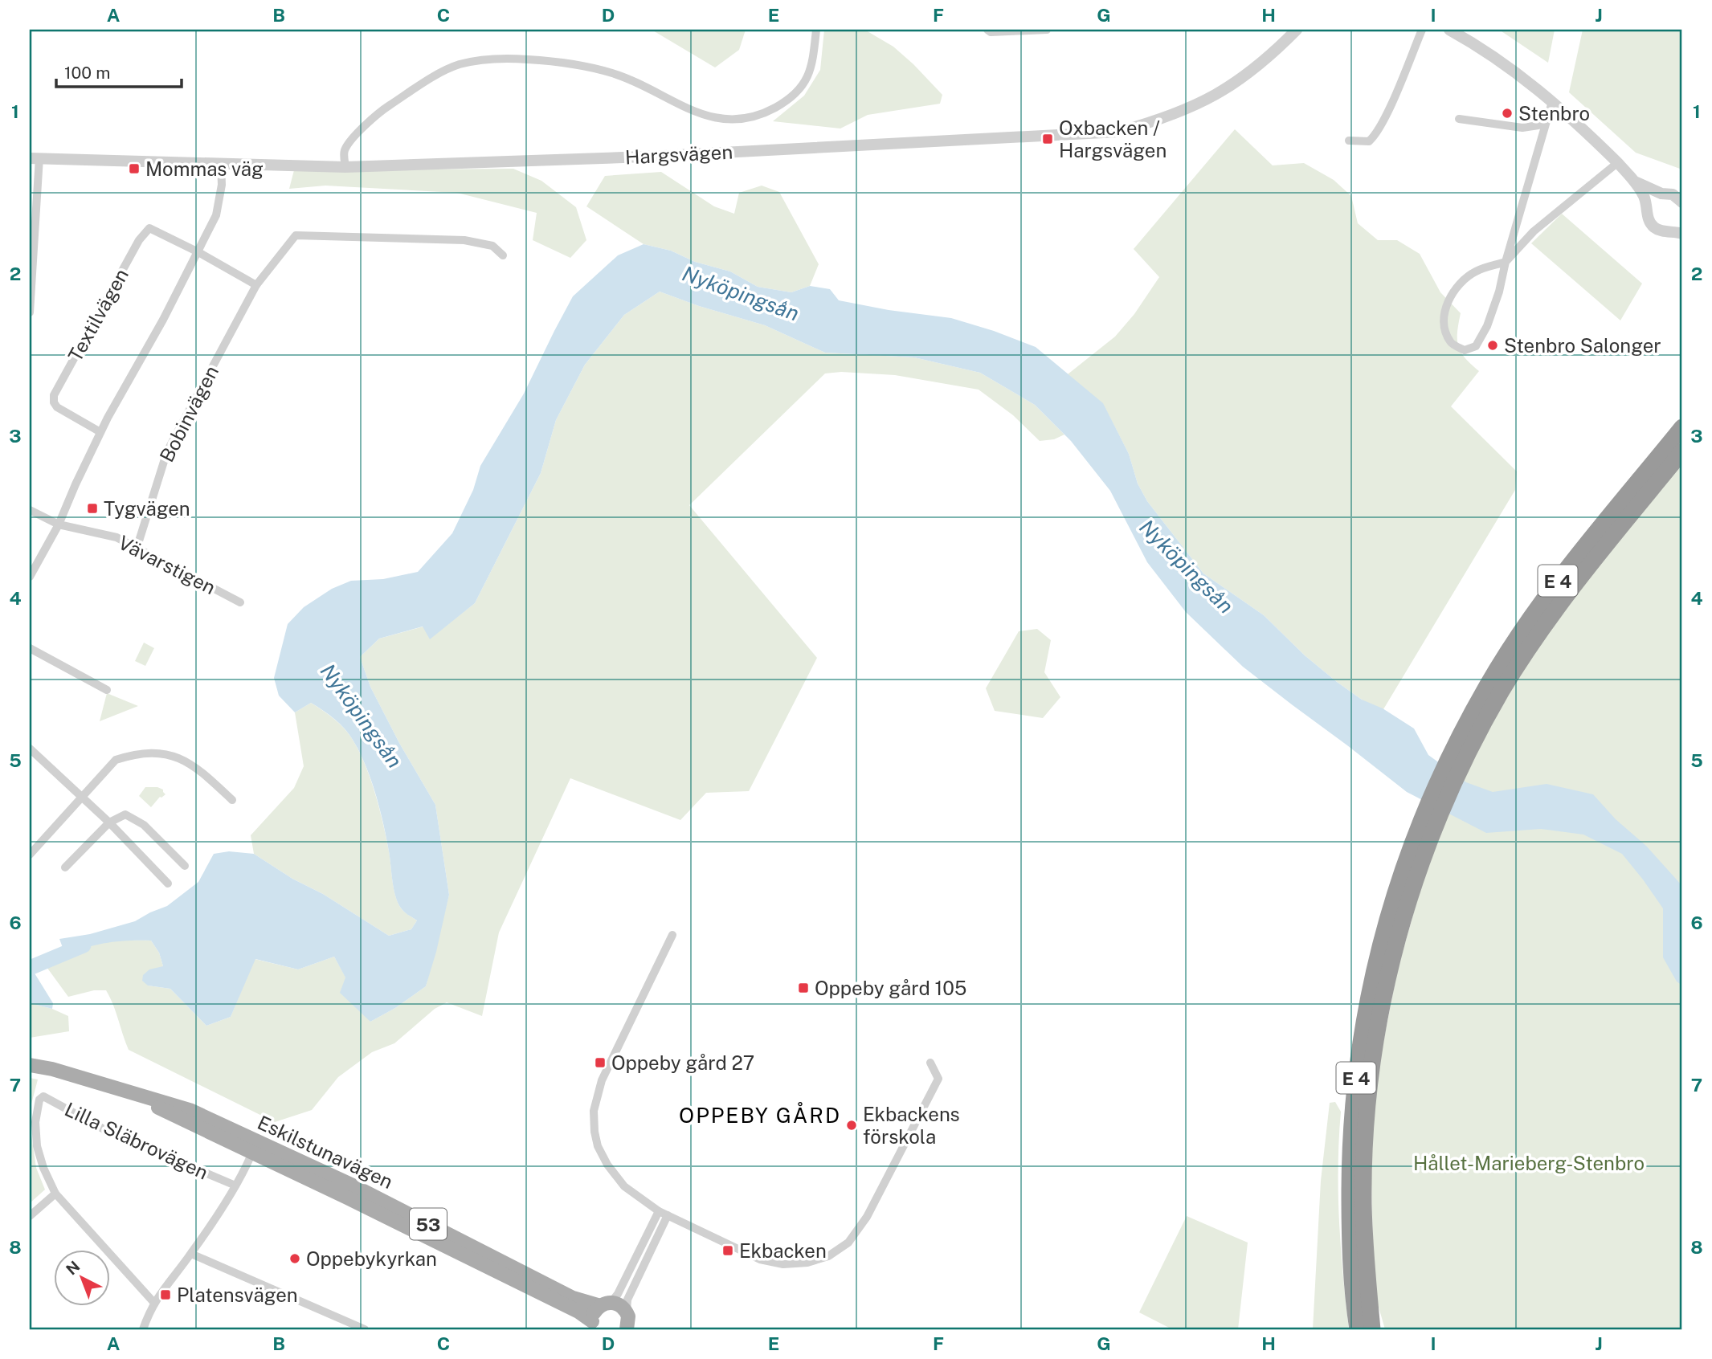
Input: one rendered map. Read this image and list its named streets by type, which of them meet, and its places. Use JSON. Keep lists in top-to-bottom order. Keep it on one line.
{"streets":{"highway":["E 4"],"main road":["Eskilstunavägen","53"],"street":["Hargsvägen","Textilvägen","Bobinvägen","Vävarstigen","Lilla Släbrovägen"]},"crossings":[["Bobinvägen","Vävarstigen"],["Eskilstunavägen","53"]],"districts":["OPPEBY GÅRD"],"water":["Nyköpingsån"],"parks":["Hållet-Marieberg-Stenbro"],"places":{"other":["Stenbro","Stenbro Salonger","Ekbackens förskola","Oppebykyrkan"],"transit":["Oxbacken / Hargsvägen","Mommas väg","Tygvägen","Oppeby gård 105","Oppeby gård 27","Ekbacken","Platensvägen"]},"scale_bar":"100 m","north":"top left","grid":{"columns":["A","B","C","D","E","F","G","H","I","J"],"rows":["1","2","3","4","5","6","7","8"]}}
